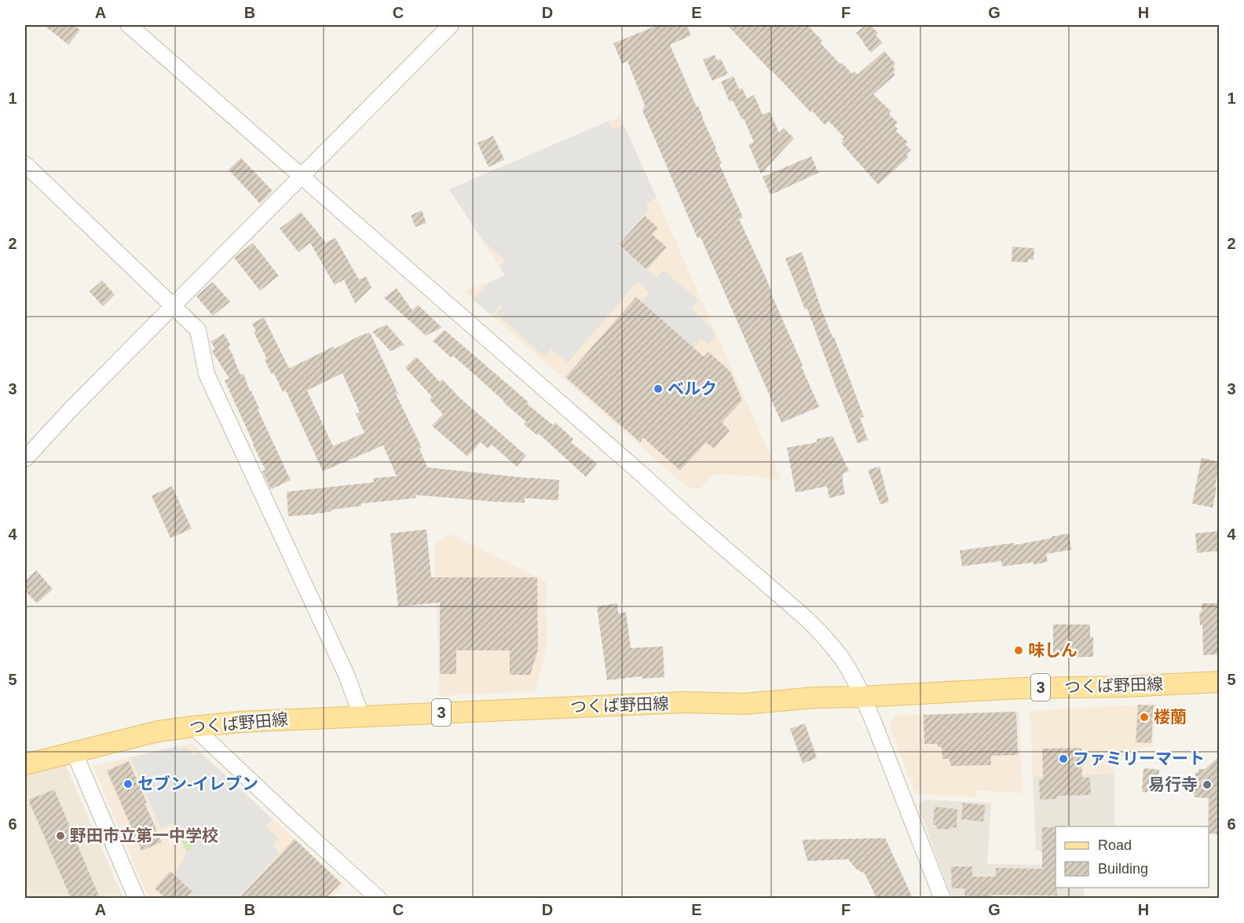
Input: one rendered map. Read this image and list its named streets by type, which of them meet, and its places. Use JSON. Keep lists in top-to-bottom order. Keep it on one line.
{"streets":{"main road":["つくば野田線","3"]},"places":["ベルク","味しん","楼蘭","ファミリーマート","セブン-イレブン","易行寺","野田市立第一中学校"],"legend":["Road","Building"],"grid":{"columns":["A","B","C","D","E","F","G","H"],"rows":["1","2","3","4","5","6"]}}
